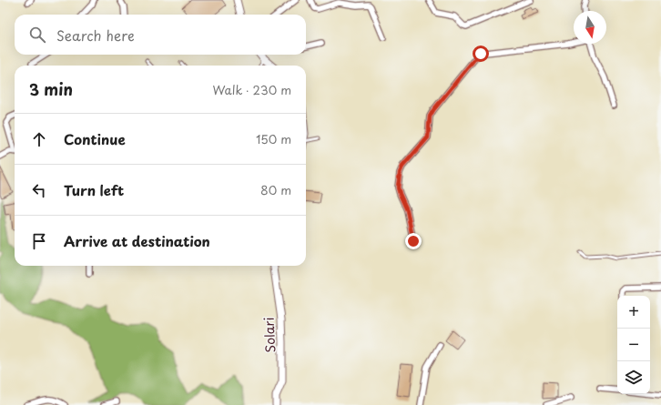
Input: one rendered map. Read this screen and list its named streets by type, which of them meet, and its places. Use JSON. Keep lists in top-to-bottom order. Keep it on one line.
{"streets":{"street":["Solari"]},"north":"bottom","page":{"search":"Search here","heading":["3 min","Walk · 230 m"],"list":[["Continue","150 m"],["Turn left","80 m"],"Arrive at destination"],"map_buttons":["+","−"]}}
